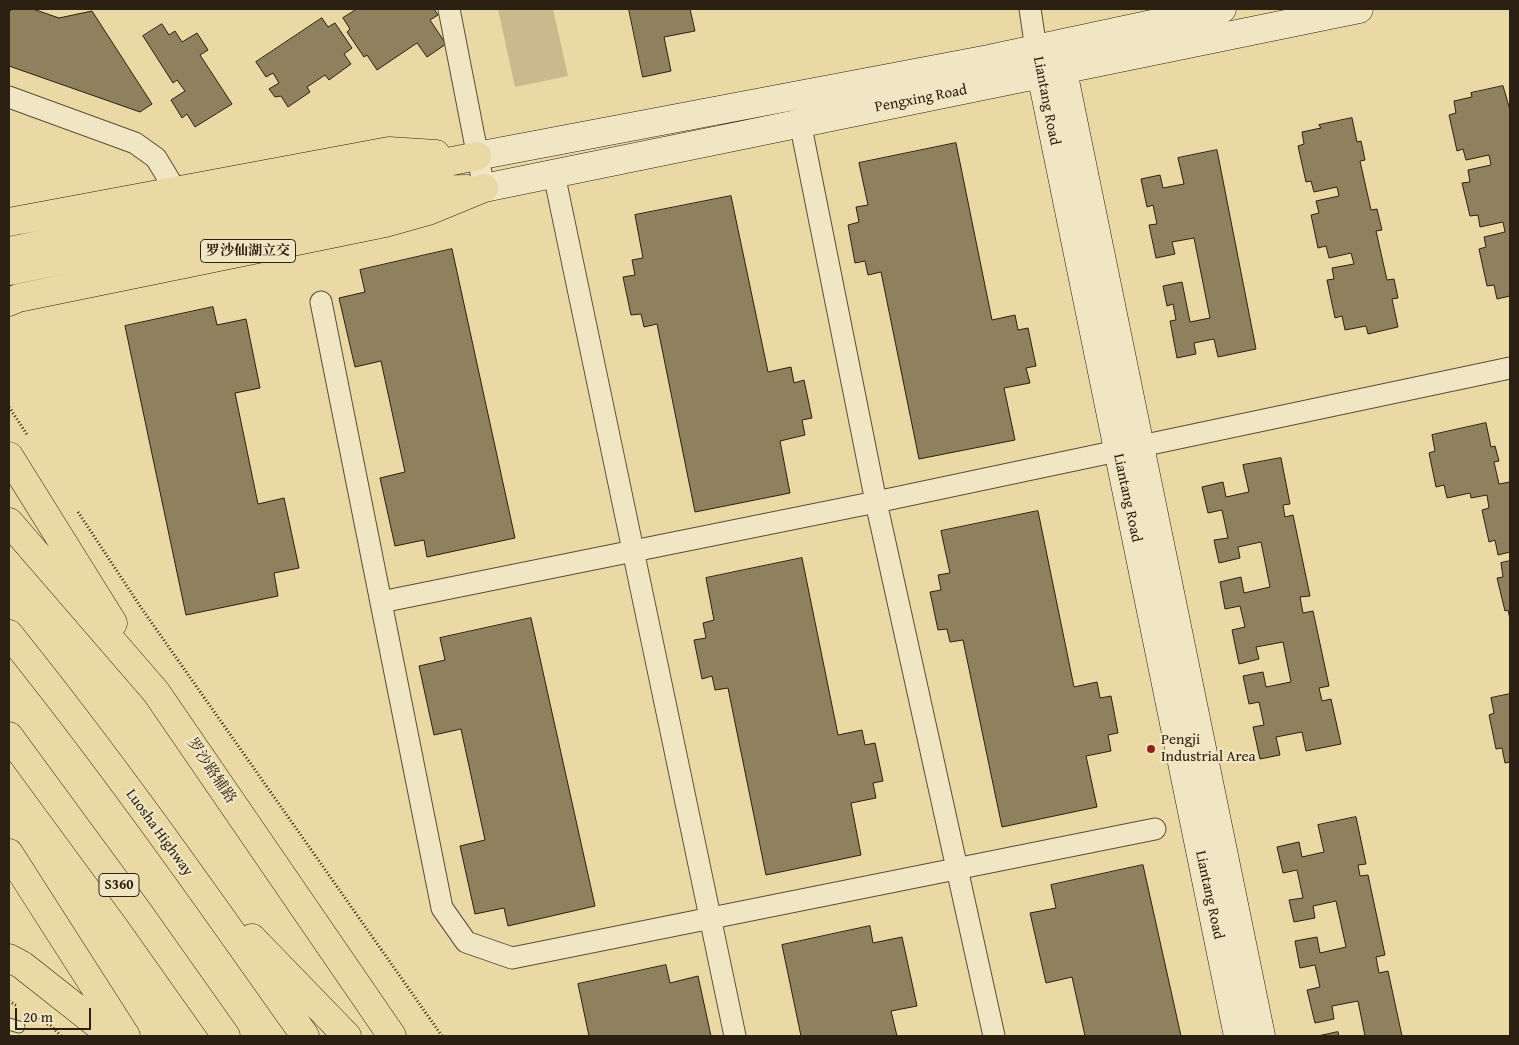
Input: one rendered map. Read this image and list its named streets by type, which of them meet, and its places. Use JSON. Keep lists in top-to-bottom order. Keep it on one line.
{"streets":{"main road":["罗沙仙湖立交","罗沙路辅路","Luosha Highway","S360"],"street":["Pengxing Road","Liantang Road"]},"crossings":[["Pengxing Road","Liantang Road"],["Pengxing Road","罗沙仙湖立交"]],"places":["Pengji Industrial Area"],"scale_bar":"20 m"}
